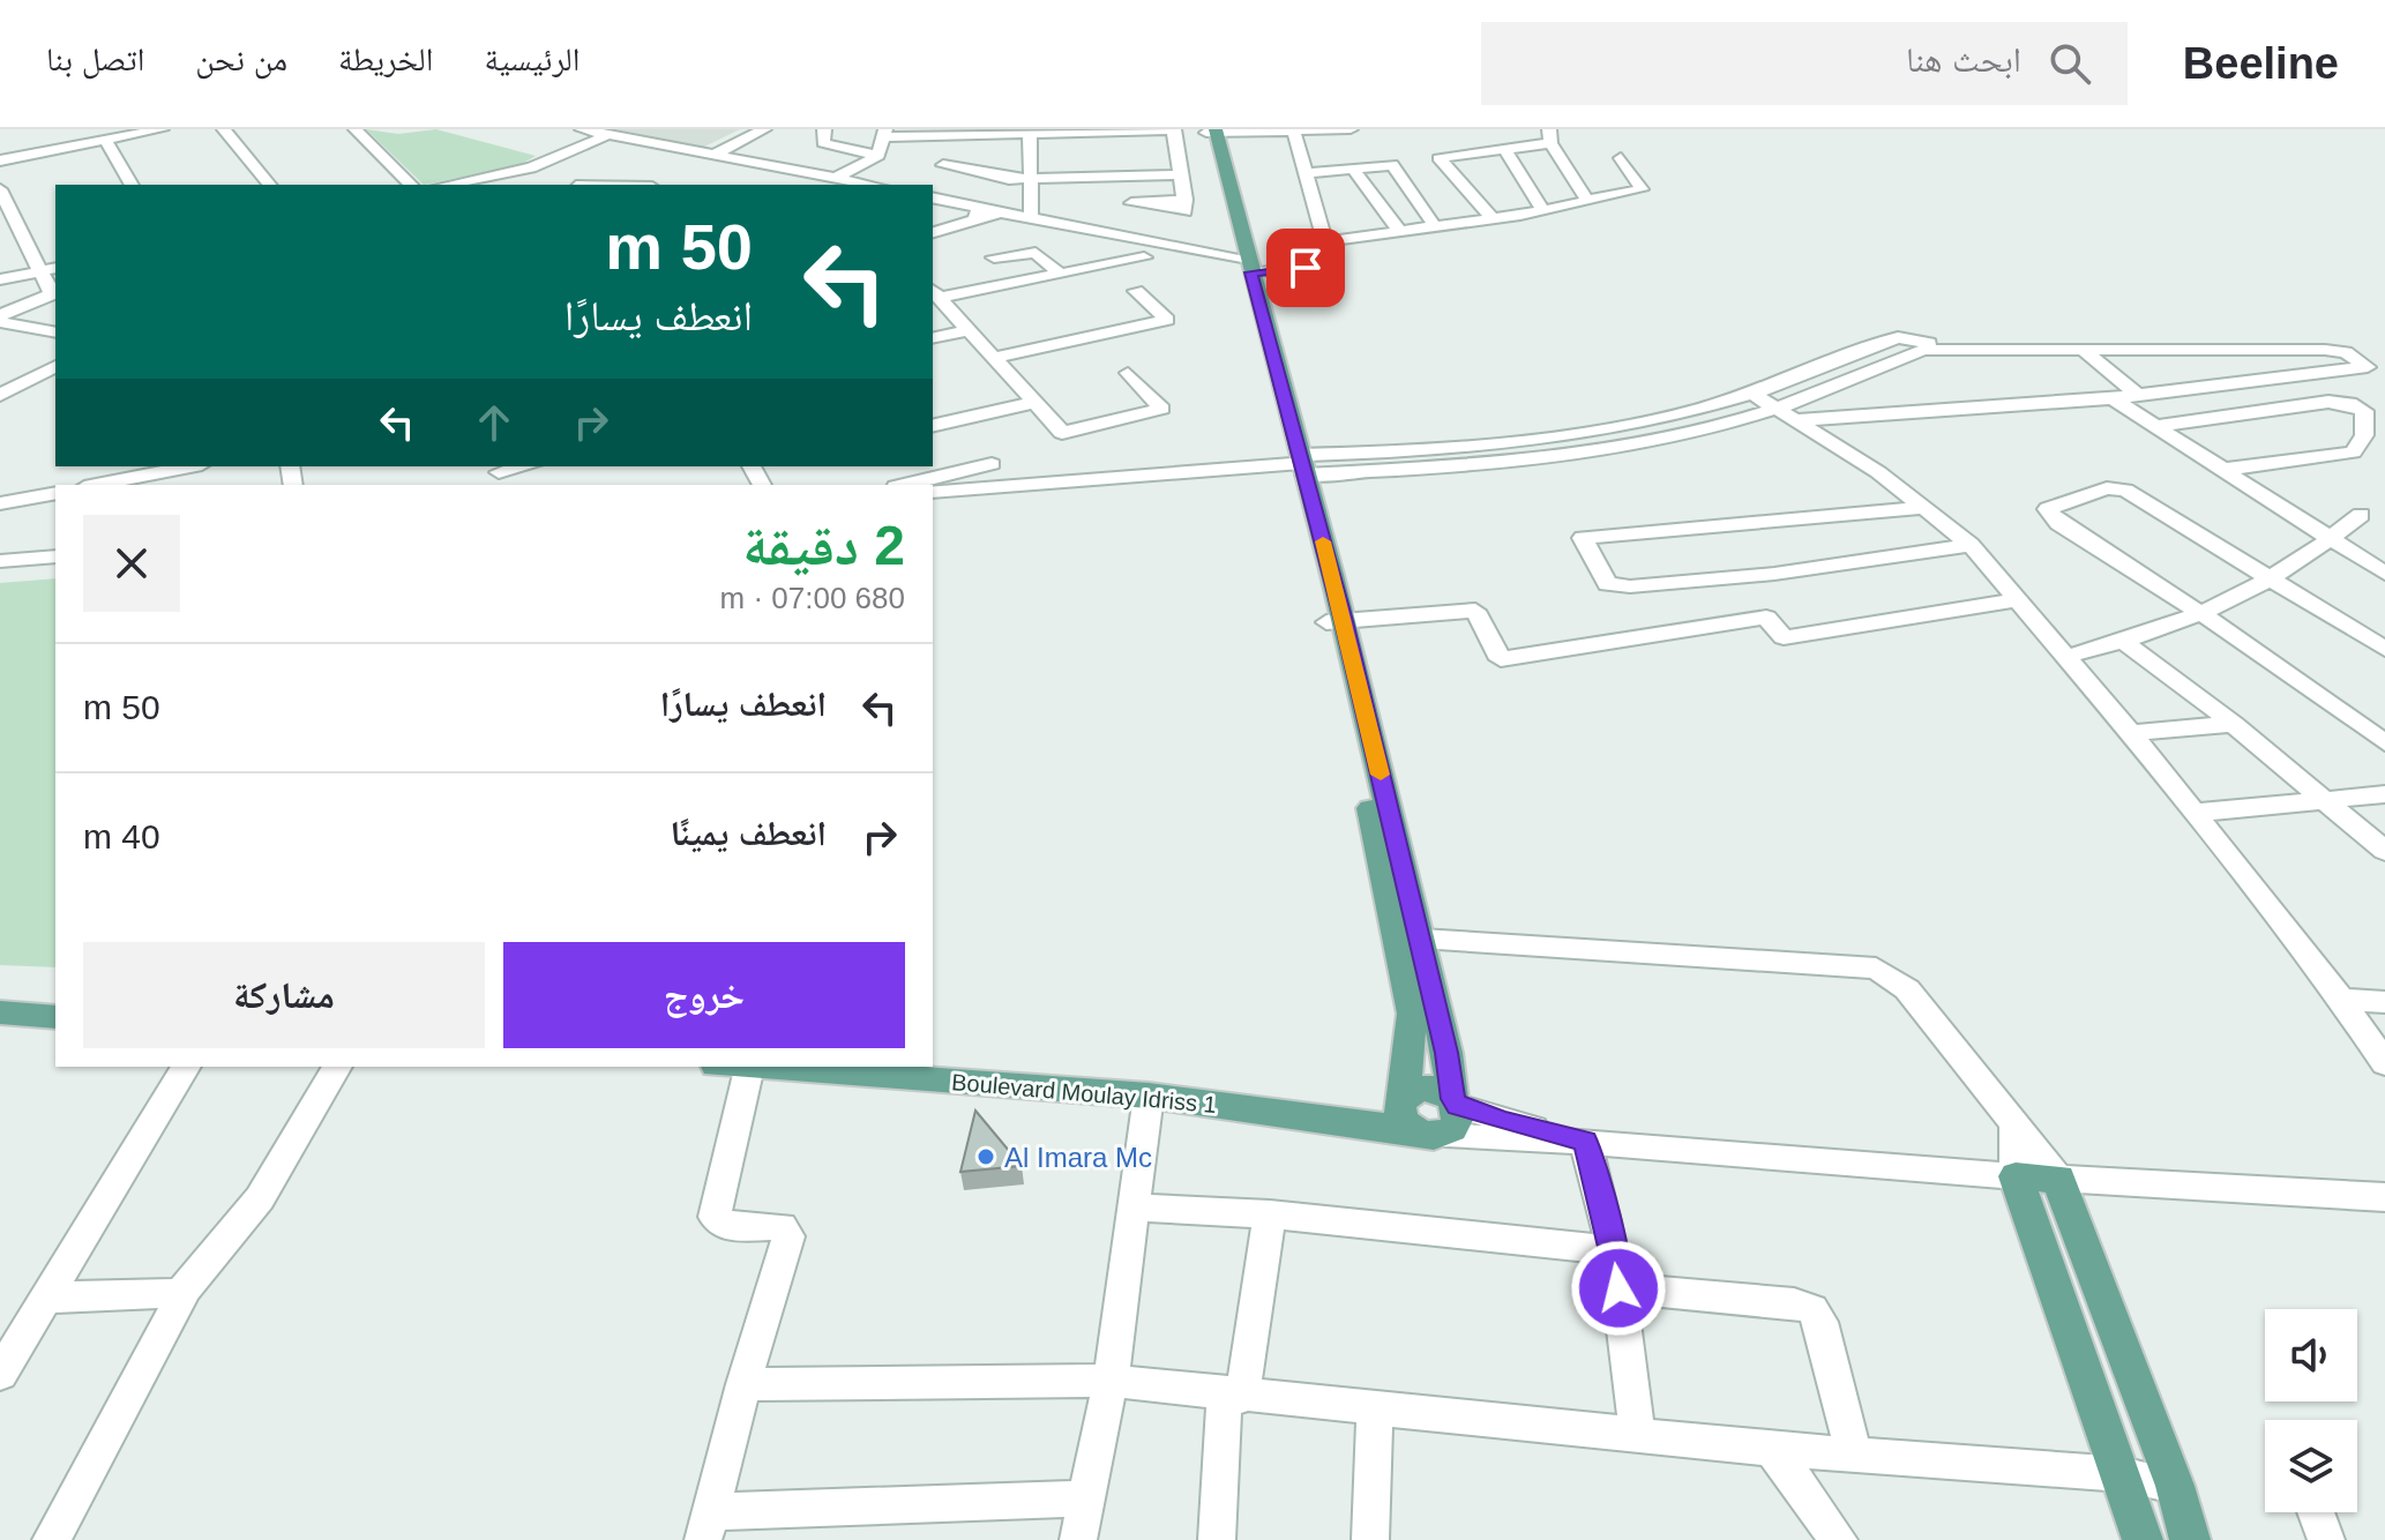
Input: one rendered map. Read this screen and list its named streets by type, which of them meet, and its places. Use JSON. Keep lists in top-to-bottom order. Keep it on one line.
{"streets":{"main road":["Boulevard Moulay Idriss 1"]},"places":["Al Imara Mc"],"page":{"header":"Beeline","search":"ابحث هنا","nav":["الرئيسية","الخريطة","من نحن","اتصل بنا"],"turn":["50 m","انعطف يسارًا"],"heading":["2 دقيقة","680 m · 07:00"],"list":[{"name":"انعطف يسارًا","value":"50 m"},{"name":"انعطف يمينًا","value":"40 m"}],"buttons":["خروج","مشاركة"]}}
